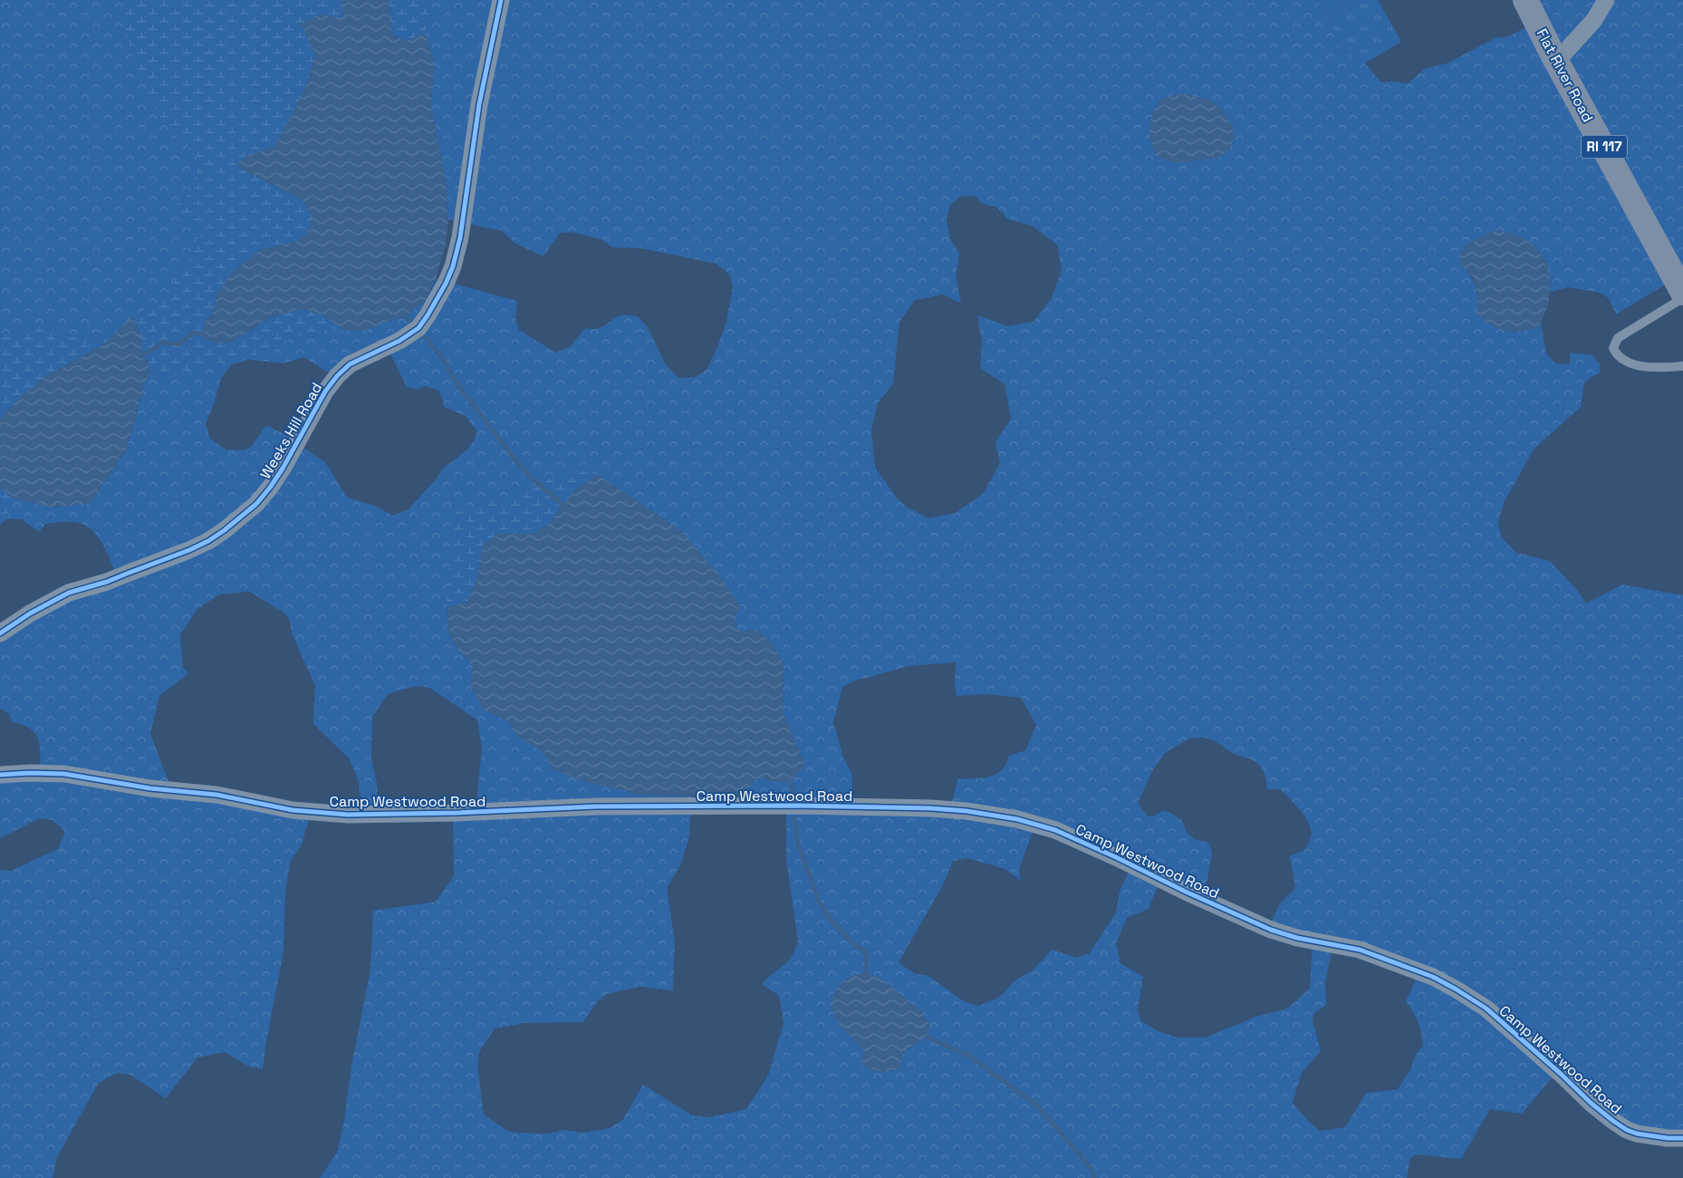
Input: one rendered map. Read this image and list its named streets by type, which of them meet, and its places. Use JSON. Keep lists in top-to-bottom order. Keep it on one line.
{"streets":{"main road":["Flat River Road","RI 117"],"street":["Weeks Hill Road","Camp Westwood Road"]}}
